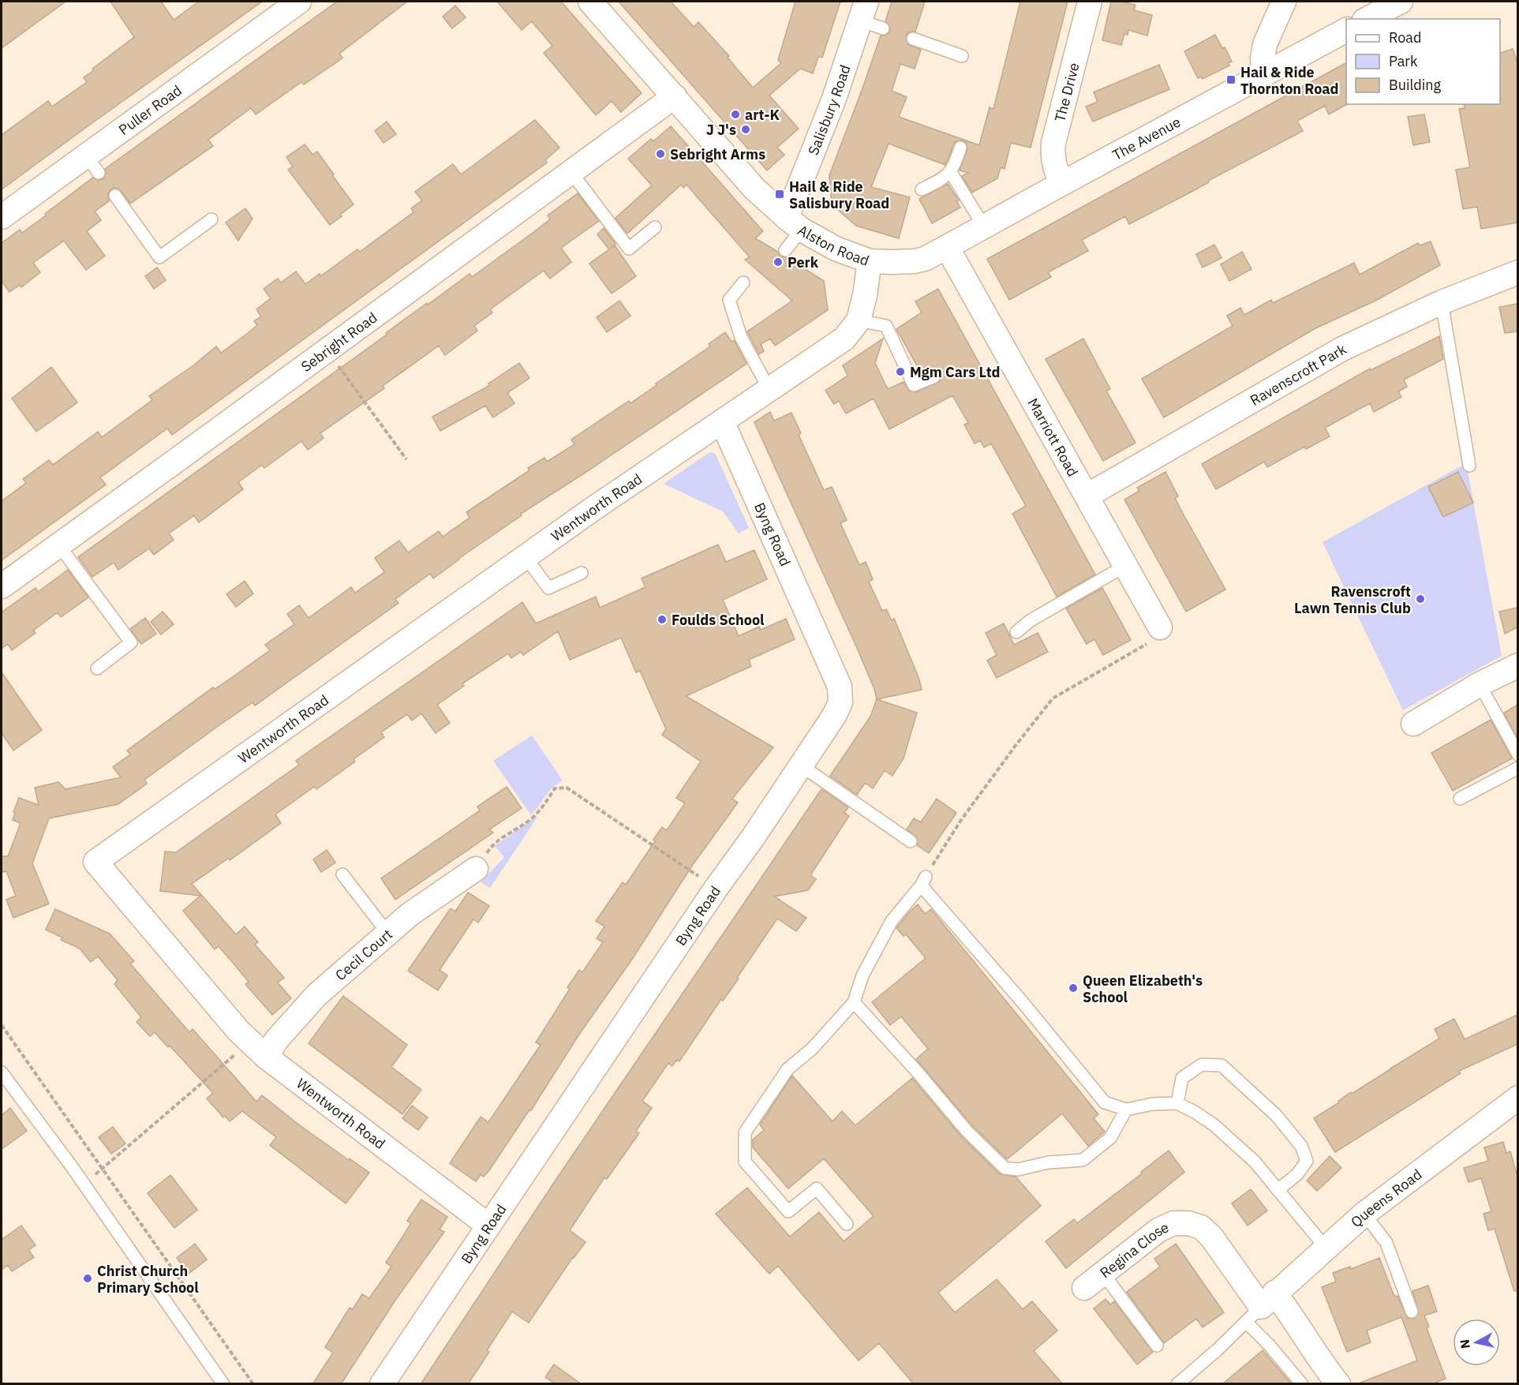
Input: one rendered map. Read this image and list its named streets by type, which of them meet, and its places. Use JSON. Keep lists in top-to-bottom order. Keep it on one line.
{"streets":{"street":["The Drive","Puller Road","Salisbury Road","The Avenue","Alston Road","Sebright Road","Ravenscroft Park","Marriott Road","Wentworth Road","Byng Road","Cecil Court","Queens Road","Regina Close"]},"crossings":[["The Drive","The Avenue"],["Salisbury Road","Alston Road"],["The Avenue","Alston Road"],["The Avenue","Marriott Road"],["Alston Road","Sebright Road"],["Alston Road","Marriott Road"],["Alston Road","Wentworth Road"],["Ravenscroft Park","Marriott Road"],["Wentworth Road","Byng Road"],["Wentworth Road","Cecil Court"],["Queens Road","Regina Close"]],"places":{"transit":["Hail & Ride Thornton Road","Hail & Ride Salisbury Road"],"other":["art-K","J J's","Sebright Arms","Perk","Mgm Cars Ltd","Ravenscroft Lawn Tennis Club","Foulds School","Queen Elizabeth's School","Christ Church Primary School"]},"legend":["Road","Park","Building"],"north":"left"}
